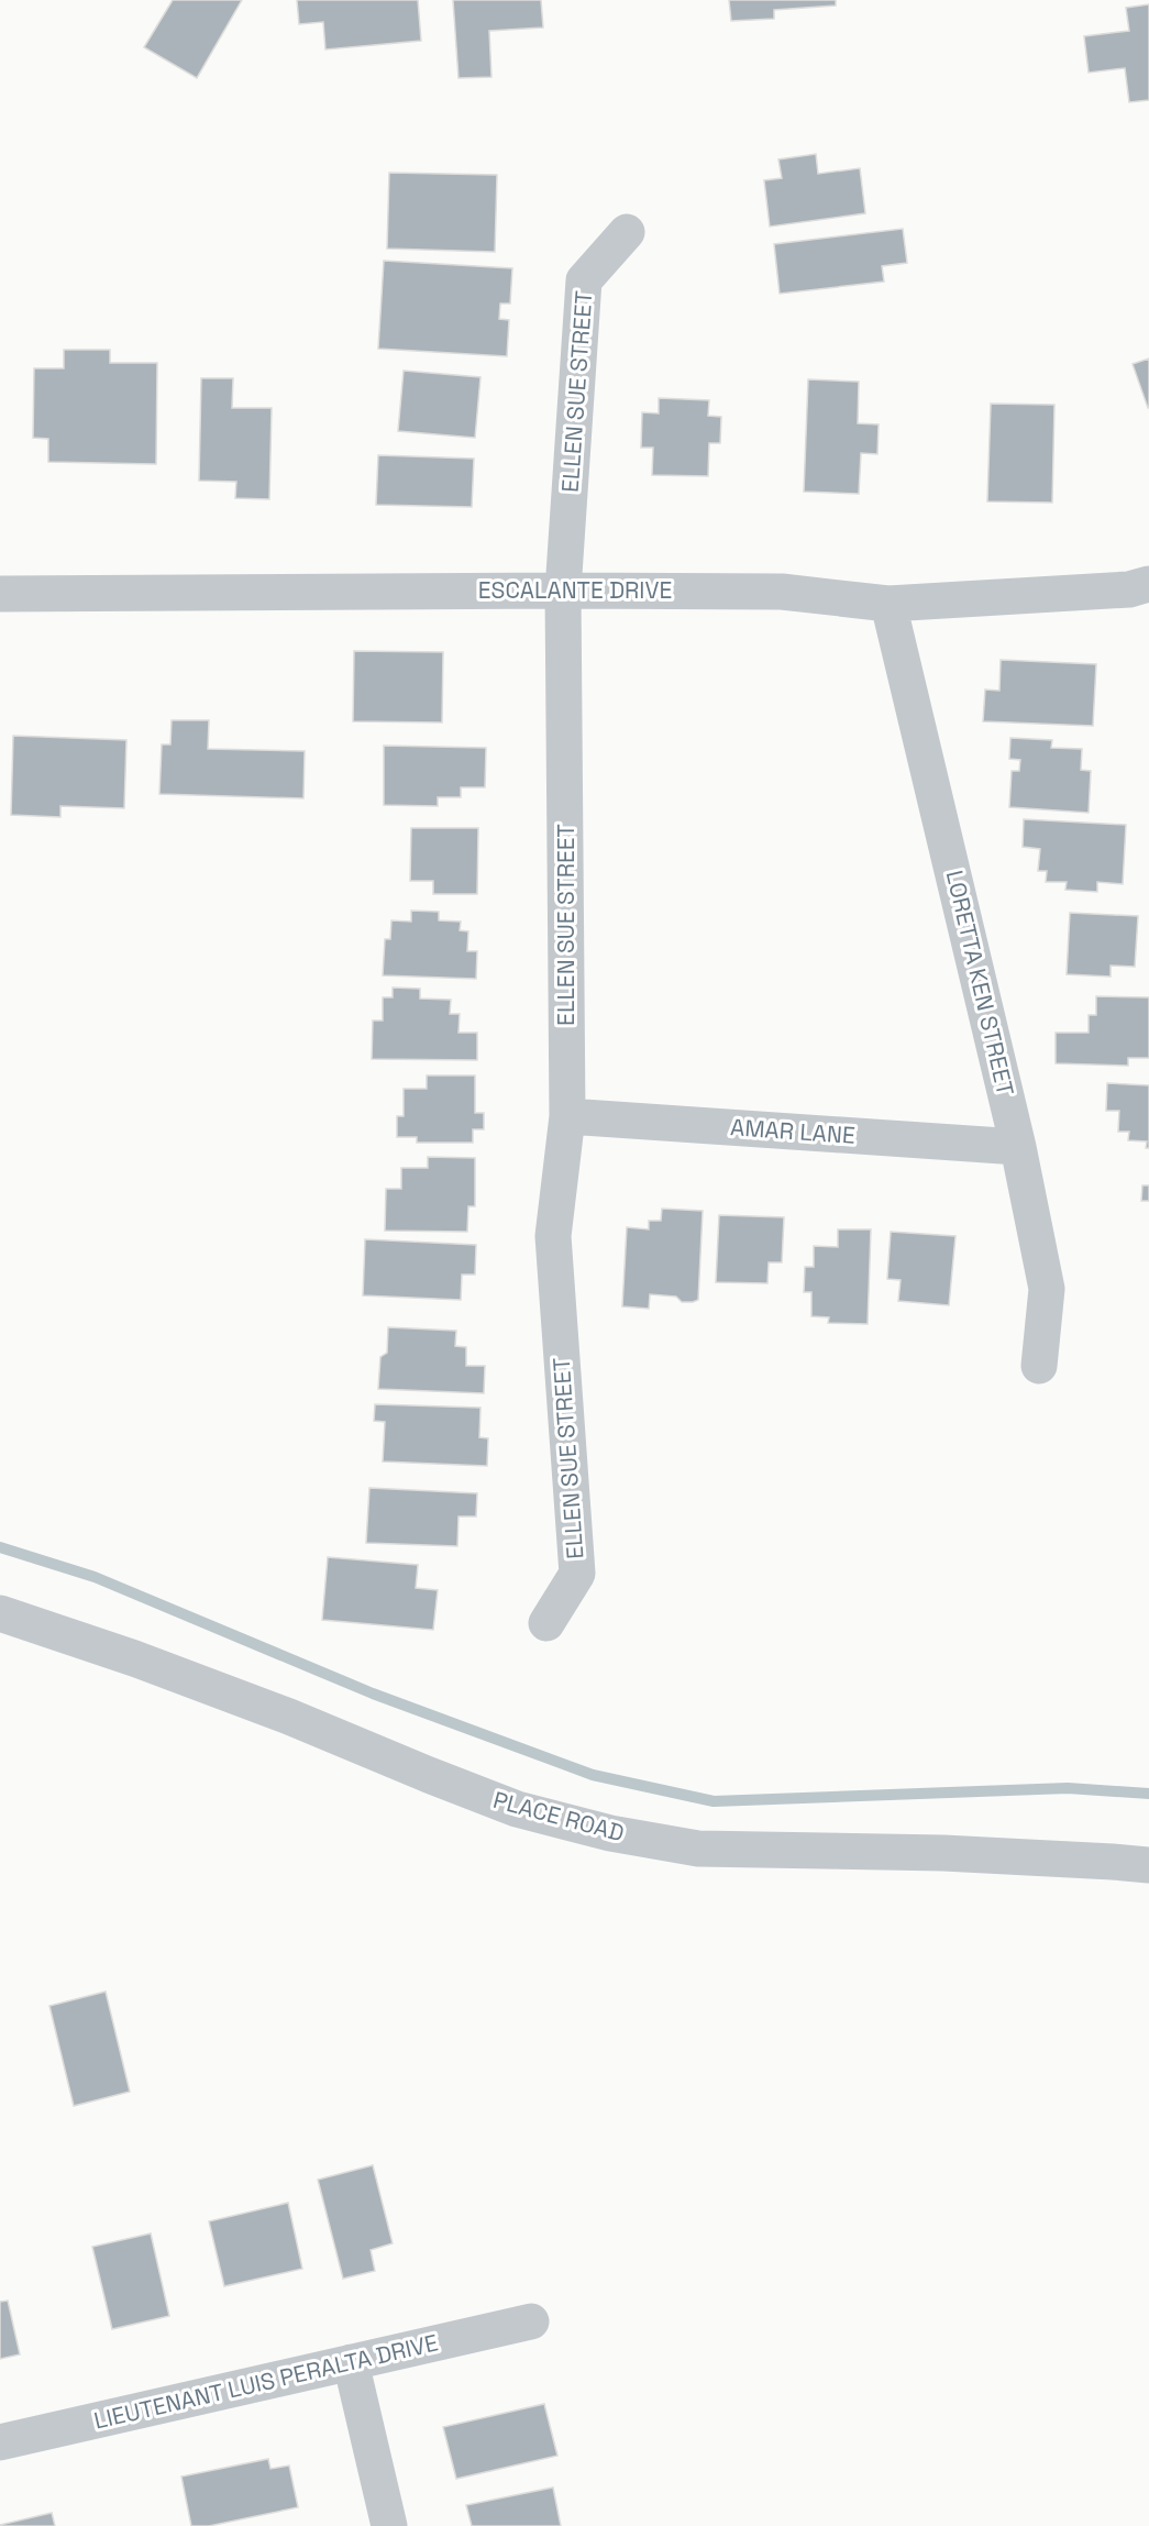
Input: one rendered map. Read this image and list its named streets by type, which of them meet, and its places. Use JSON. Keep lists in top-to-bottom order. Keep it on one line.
{"streets":{"street":["ELLEN SUE STREET","ESCALANTE DRIVE","LORETTA KEN STREET","AMAR LANE","PLACE ROAD","LIEUTENANT LUIS PERALTA DRIVE"]},"crossings":[["ELLEN SUE STREET","ESCALANTE DRIVE"],["ELLEN SUE STREET","AMAR LANE"],["ESCALANTE DRIVE","LORETTA KEN STREET"],["LORETTA KEN STREET","AMAR LANE"]]}
